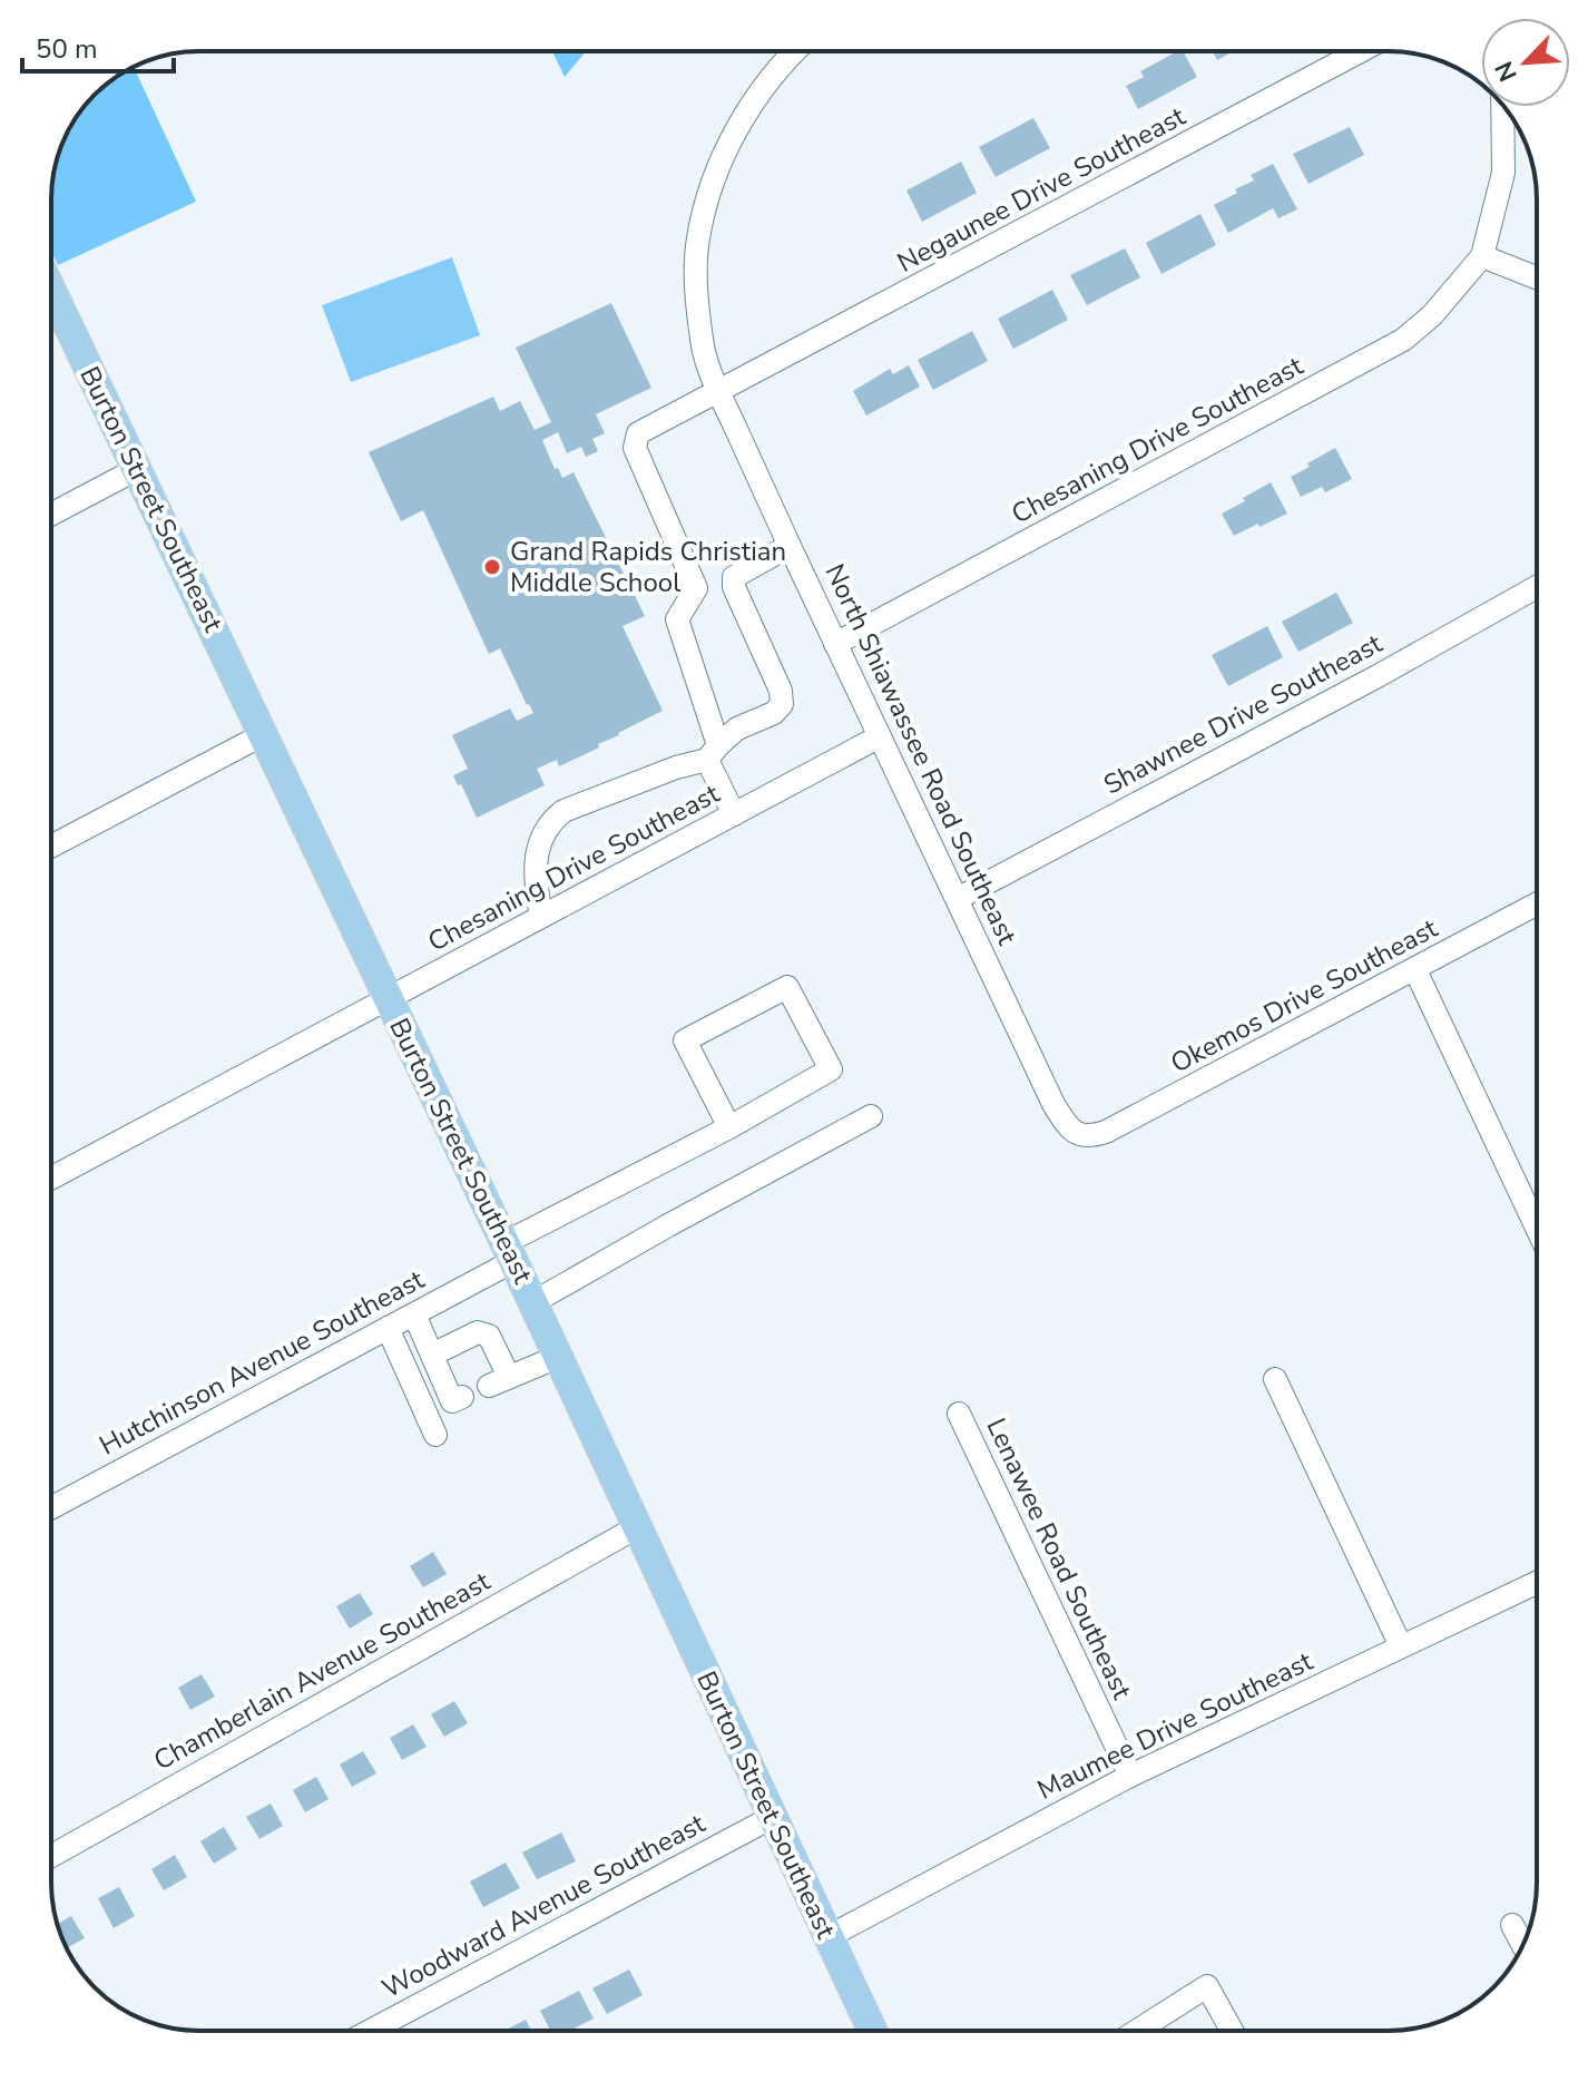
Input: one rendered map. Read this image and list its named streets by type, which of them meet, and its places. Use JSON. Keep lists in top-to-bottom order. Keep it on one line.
{"streets":{"main road":["Burton Street Southeast"],"street":["Negaunee Drive Southeast","Chesaning Drive Southeast","Shawnee Drive Southeast","North Shiawassee Road Southeast","Okemos Drive Southeast","Hutchinson Avenue Southeast","Lenawee Road Southeast","Chamberlain Avenue Southeast","Maumee Drive Southeast","Woodward Avenue Southeast"]},"crossings":[["Negaunee Drive Southeast","North Shiawassee Road Southeast"],["Chesaning Drive Southeast","Burton Street Southeast"],["Chesaning Drive Southeast","North Shiawassee Road Southeast"],["Burton Street Southeast","Hutchinson Avenue Southeast"],["Burton Street Southeast","Chamberlain Avenue Southeast"],["Burton Street Southeast","Maumee Drive Southeast"],["Burton Street Southeast","Woodward Avenue Southeast"],["Shawnee Drive Southeast","North Shiawassee Road Southeast"],["North Shiawassee Road Southeast","Okemos Drive Southeast"],["Lenawee Road Southeast","Maumee Drive Southeast"]],"places":["Grand Rapids Christian Middle School"],"scale_bar":"50 m","north":"bottom left"}
